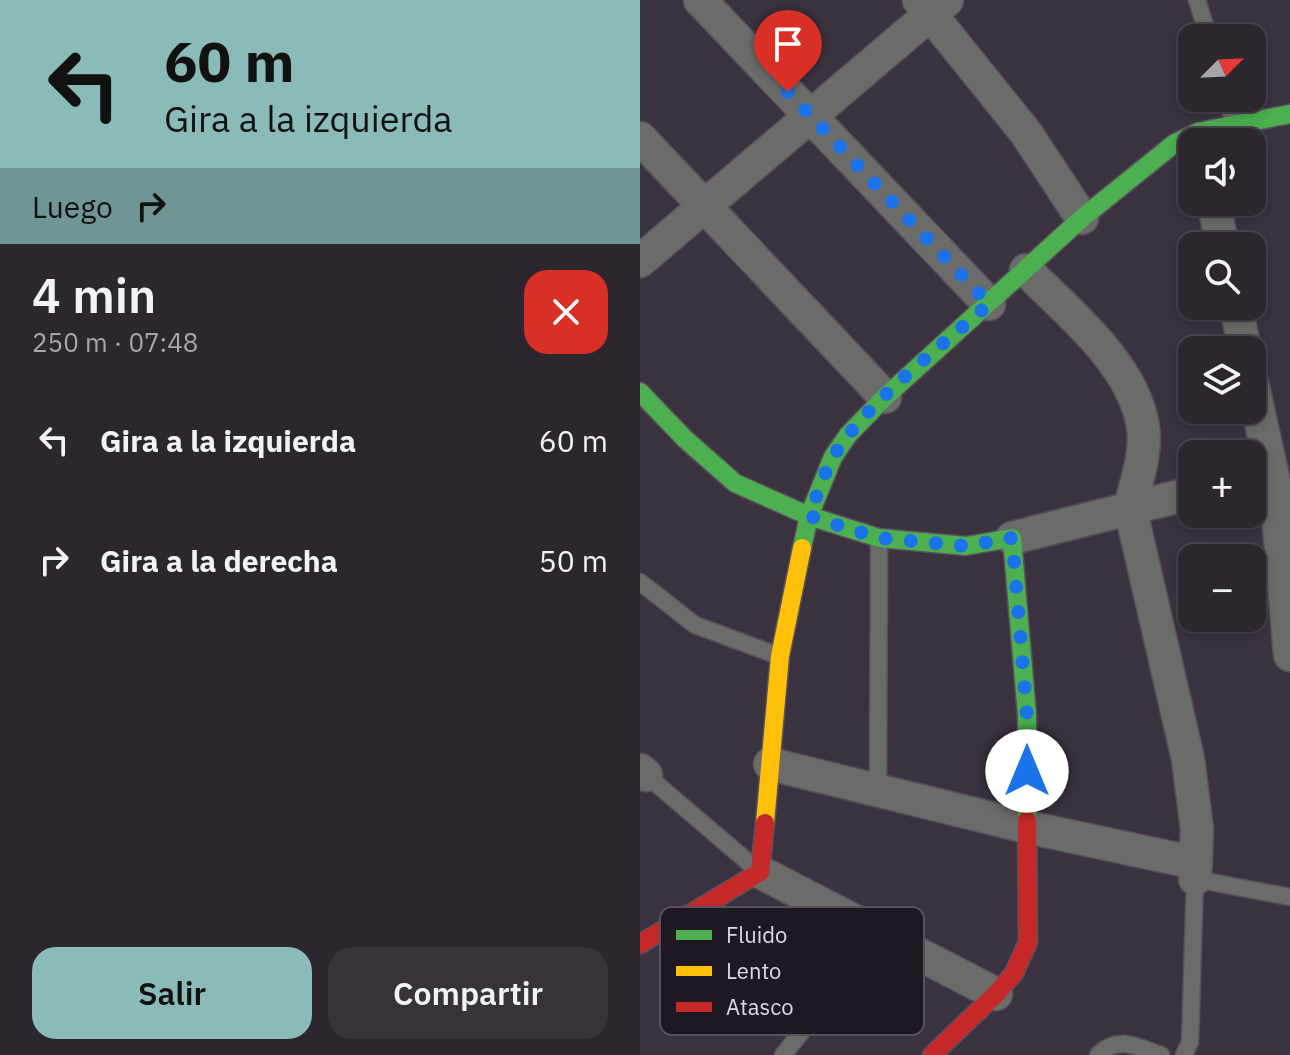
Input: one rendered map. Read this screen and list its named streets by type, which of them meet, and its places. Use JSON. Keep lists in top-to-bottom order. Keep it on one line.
{"legend":["Fluido","Lento","Atasco"],"north":"top right","page":{"turn":["60 m","Gira a la izquierda"],"map_buttons":["+","−"],"then":"Luego","heading":["4 min","250 m · 07:48"],"list":[{"name":"Gira a la izquierda","value":"60 m"},{"name":"Gira a la derecha","value":"50 m"}],"buttons":["Salir","Compartir"]}}
